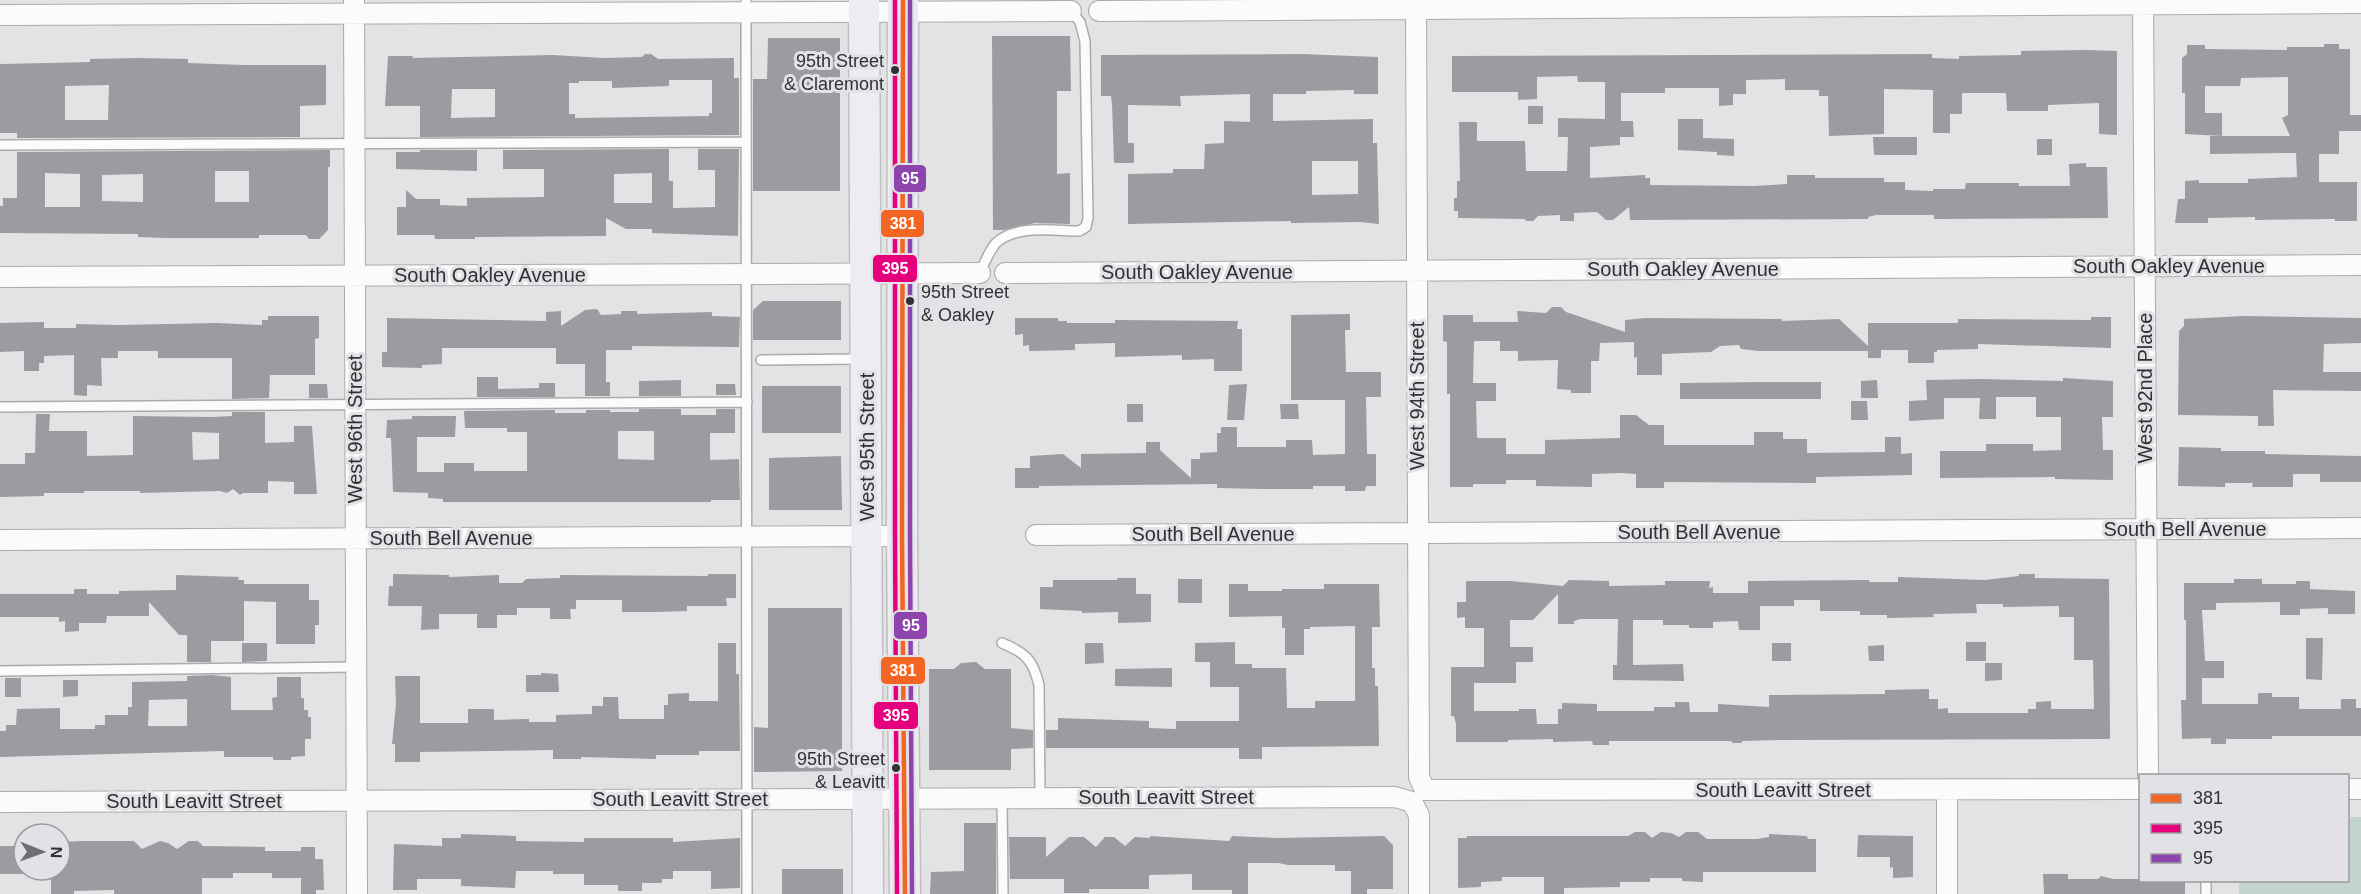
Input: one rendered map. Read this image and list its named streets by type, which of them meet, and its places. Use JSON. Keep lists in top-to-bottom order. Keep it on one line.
{"streets":{"main road":["West 95th Street"],"street":["South Oakley Avenue","West 92nd Place","West 94th Street","West 96th Street","South Bell Avenue","South Leavitt Street"]},"crossings":[["South Oakley Avenue","West 92nd Place"],["South Oakley Avenue","West 94th Street"],["South Oakley Avenue","West 96th Street"],["South Oakley Avenue","West 95th Street"],["West 92nd Place","South Bell Avenue"],["West 94th Street","South Bell Avenue"],["West 94th Street","South Leavitt Street"],["West 96th Street","South Bell Avenue"],["West 96th Street","South Leavitt Street"],["West 95th Street","South Bell Avenue"],["West 95th Street","South Leavitt Street"]],"places":["95th Street & Claremont","95th Street & Oakley","95th Street & Leavitt"],"lines":["transit line 381","transit line 395","transit line 95"],"legend":["381","395","95"],"north":"right"}
